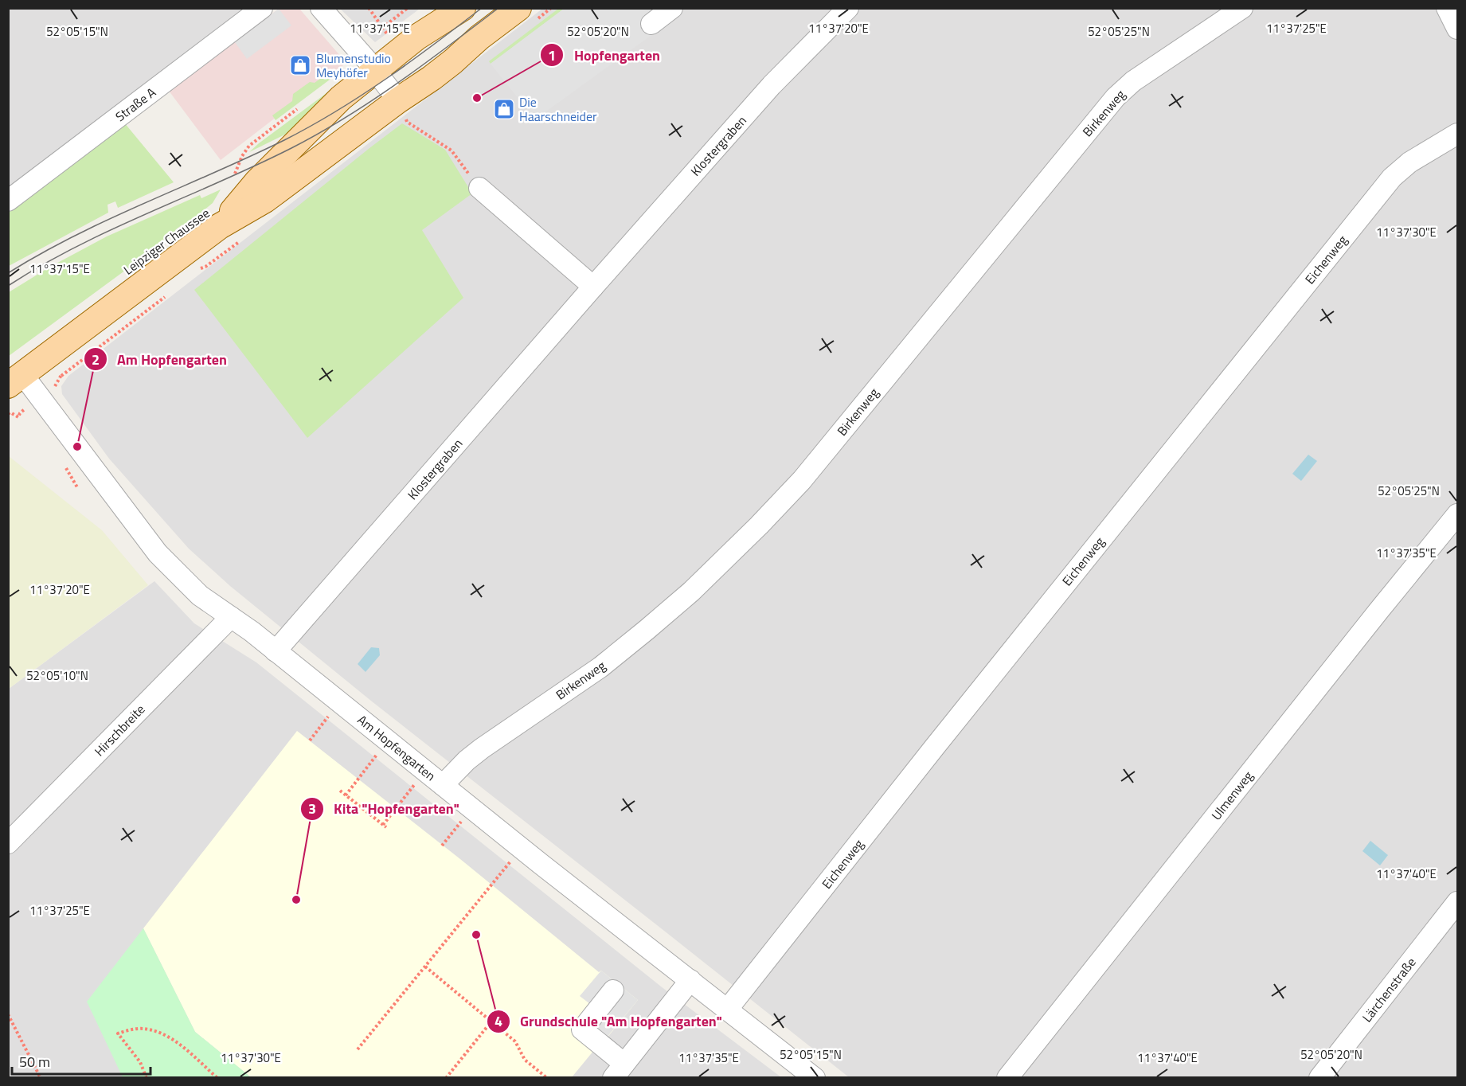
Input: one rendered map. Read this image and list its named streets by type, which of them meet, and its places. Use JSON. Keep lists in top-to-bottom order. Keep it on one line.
{"streets":{"main road":["Leipziger Chaussee"],"street":["Straße A","Birkenweg","Klostergraben","Eichenweg","Hirschbreite","Am Hopfengarten","Ulmenweg","Lärchenstraße"]},"crossings":[["Birkenweg","Am Hopfengarten"],["Klostergraben","Am Hopfengarten"],["Leipziger Chaussee","Am Hopfengarten"],["Eichenweg","Am Hopfengarten"],["Hirschbreite","Am Hopfengarten"]],"places":{"shop":["Blumenstudio Meyhöfer","Die Haarschneider"],"other":["Hopfengarten","Am Hopfengarten","Kita \"Hopfengarten\"","Grundschule \"Am Hopfengarten\""]},"scale_bar":"50 m","coordinates":["11°37'15\"E","11°37'20\"E","11°37'25\"E","52°05'15\"N","52°05'20\"N","52°05'25\"N","11°37'30\"E","11°37'35\"E","52°05'10\"N","11°37'40\"E"]}
